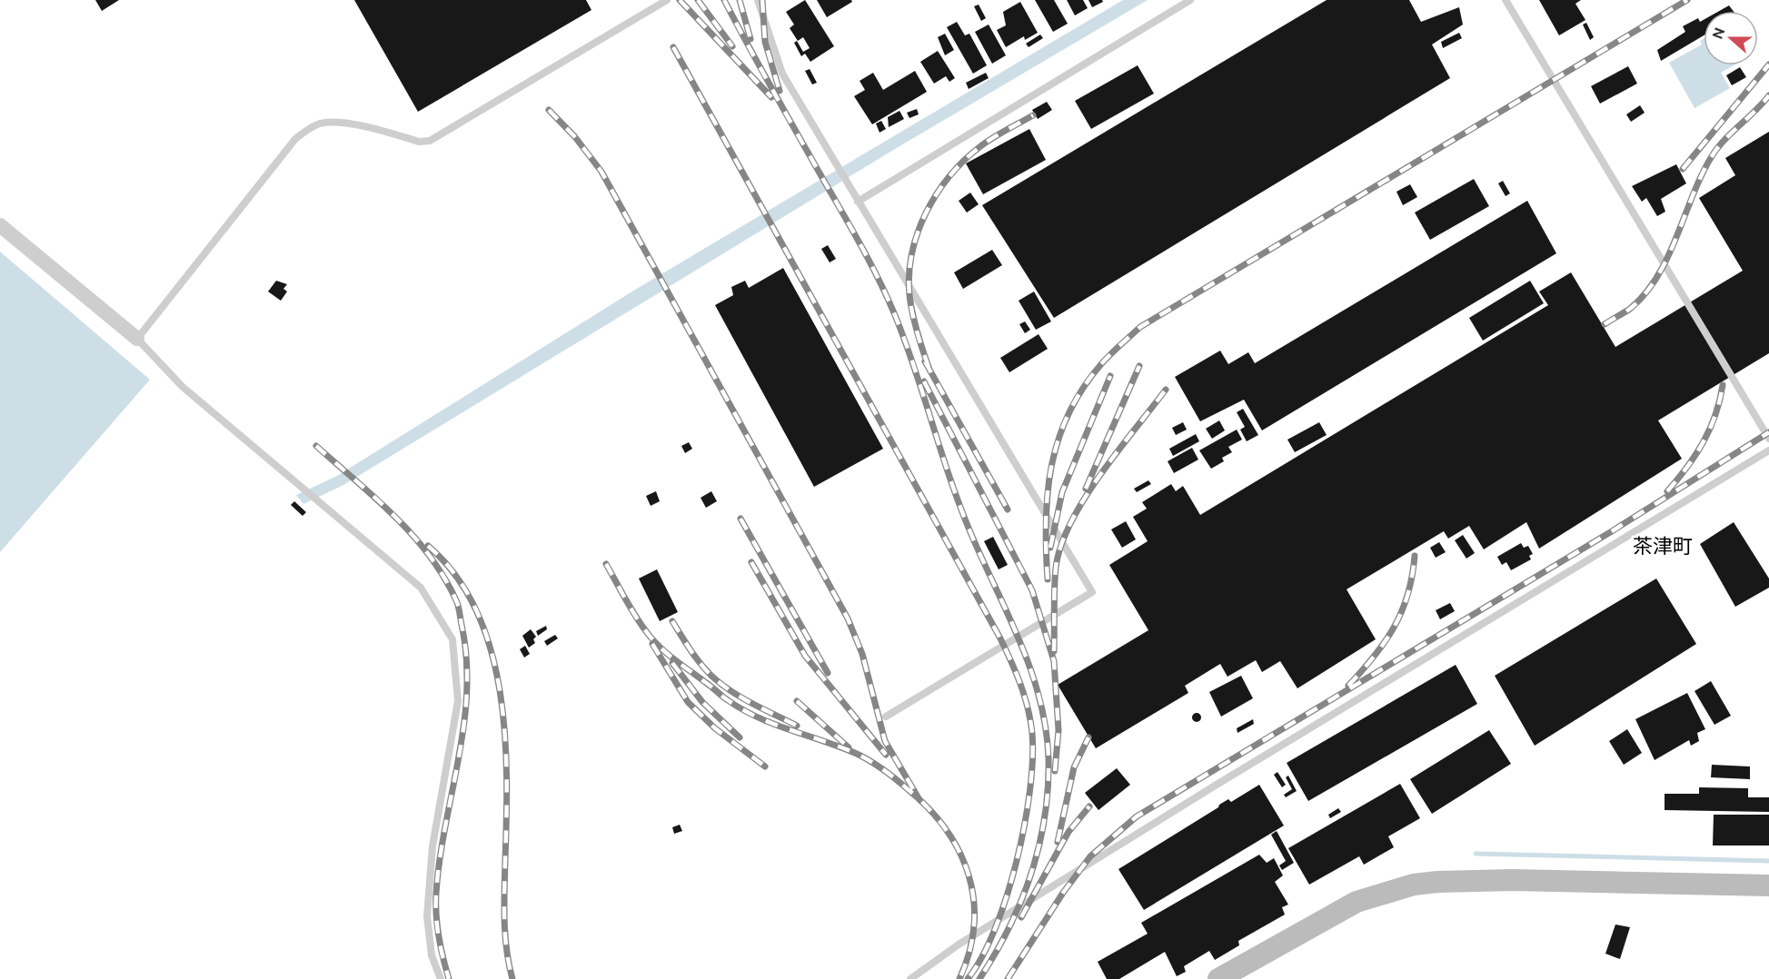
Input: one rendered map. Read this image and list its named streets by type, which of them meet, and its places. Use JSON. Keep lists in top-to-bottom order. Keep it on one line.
{"districts":["茶津町"],"north":"left"}
